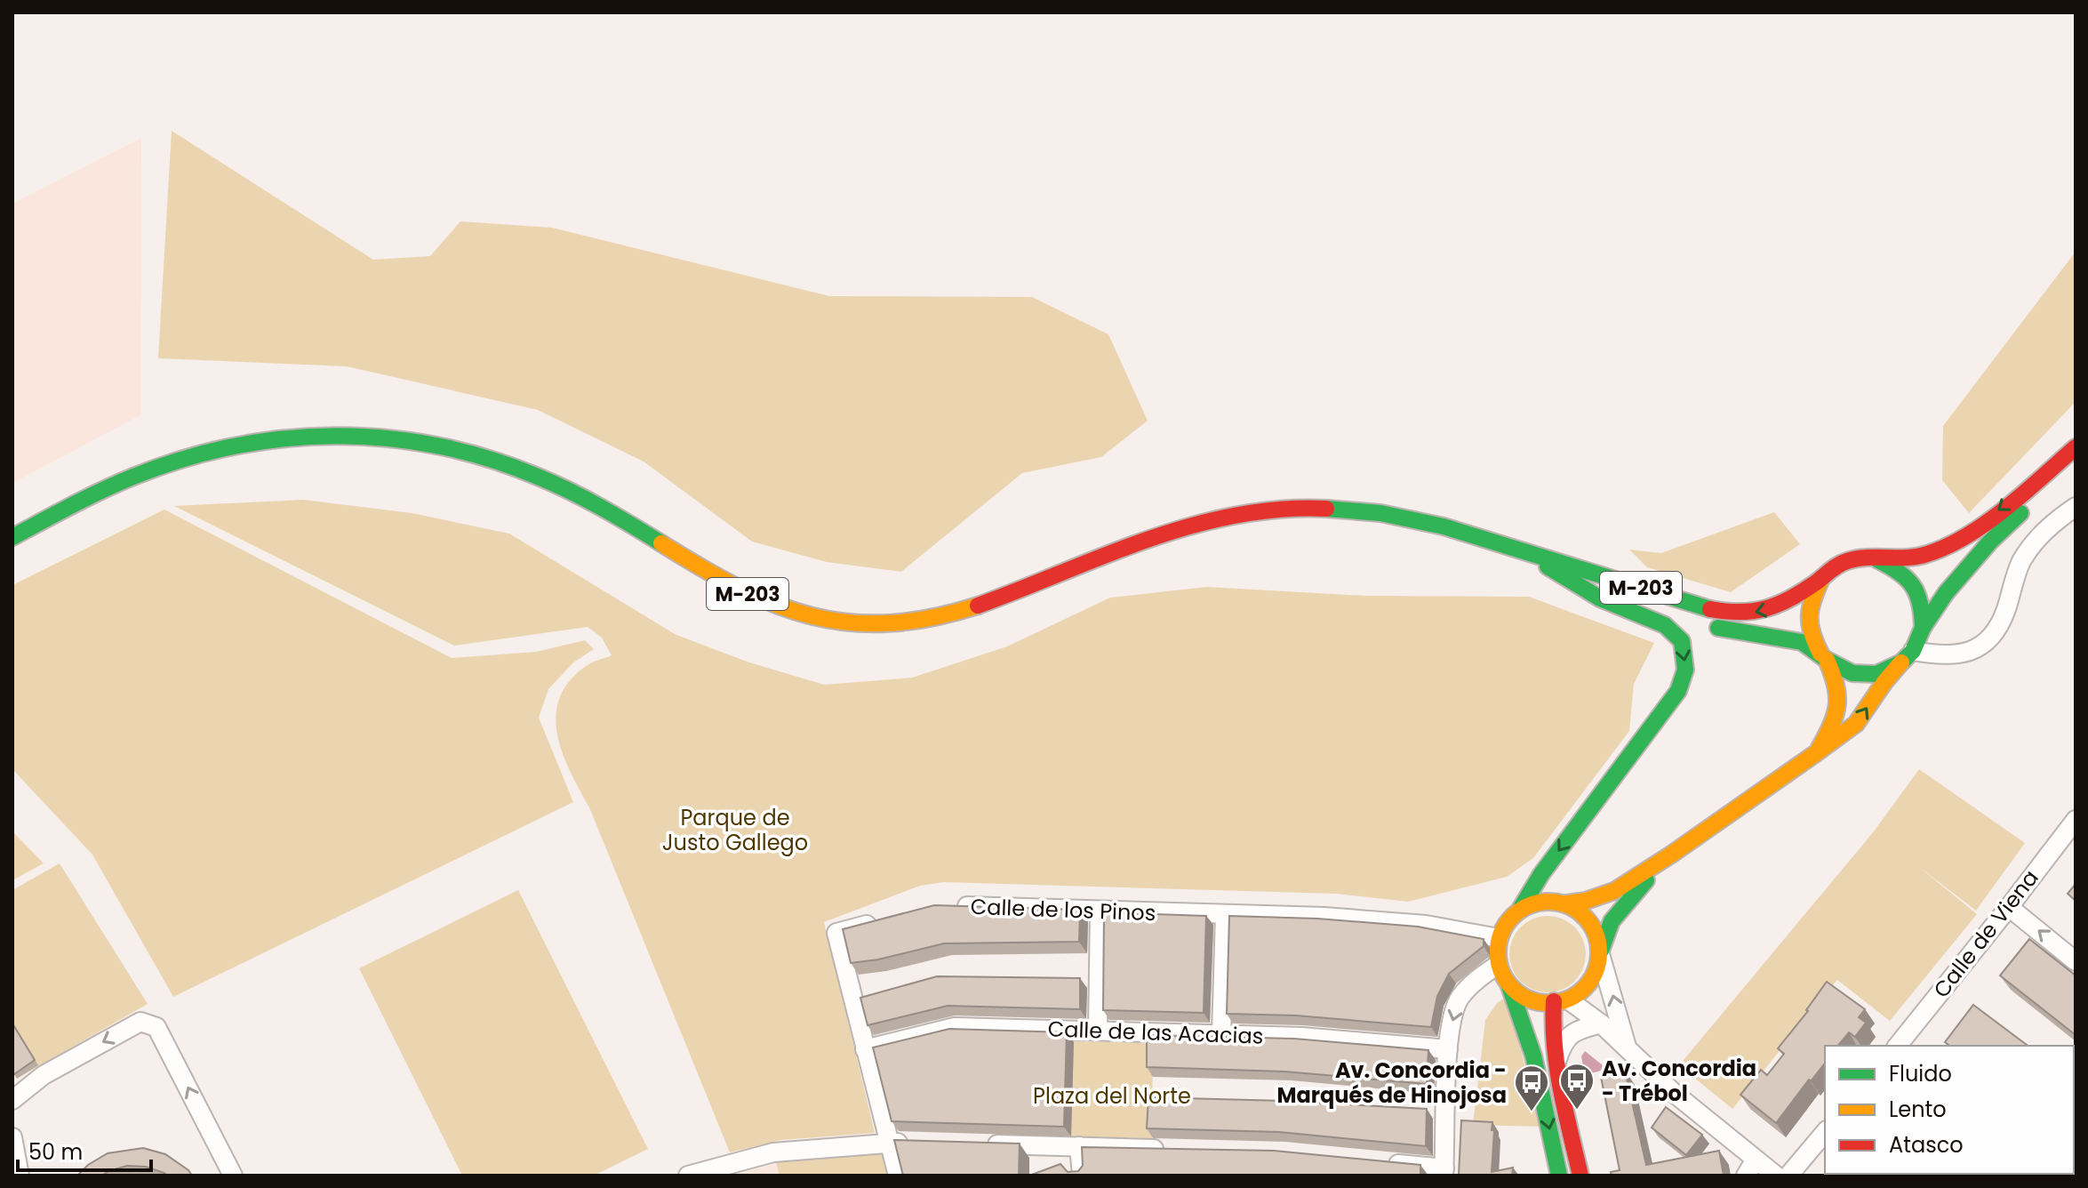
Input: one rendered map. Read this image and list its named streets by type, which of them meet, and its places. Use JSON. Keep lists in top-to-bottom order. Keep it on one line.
{"streets":{"main road":["M-203"],"street":["Calle de los Pinos","Calle de Viena","Calle de las Acacias"]},"parks":["Parque de Justo Gallego","Plaza del Norte"],"places":{"bus stop":["Av. Concordia - Trébol","Av. Concordia - Marqués de Hinojosa"]},"legend":["Fluido","Lento","Atasco"],"scale_bar":"50 m"}
